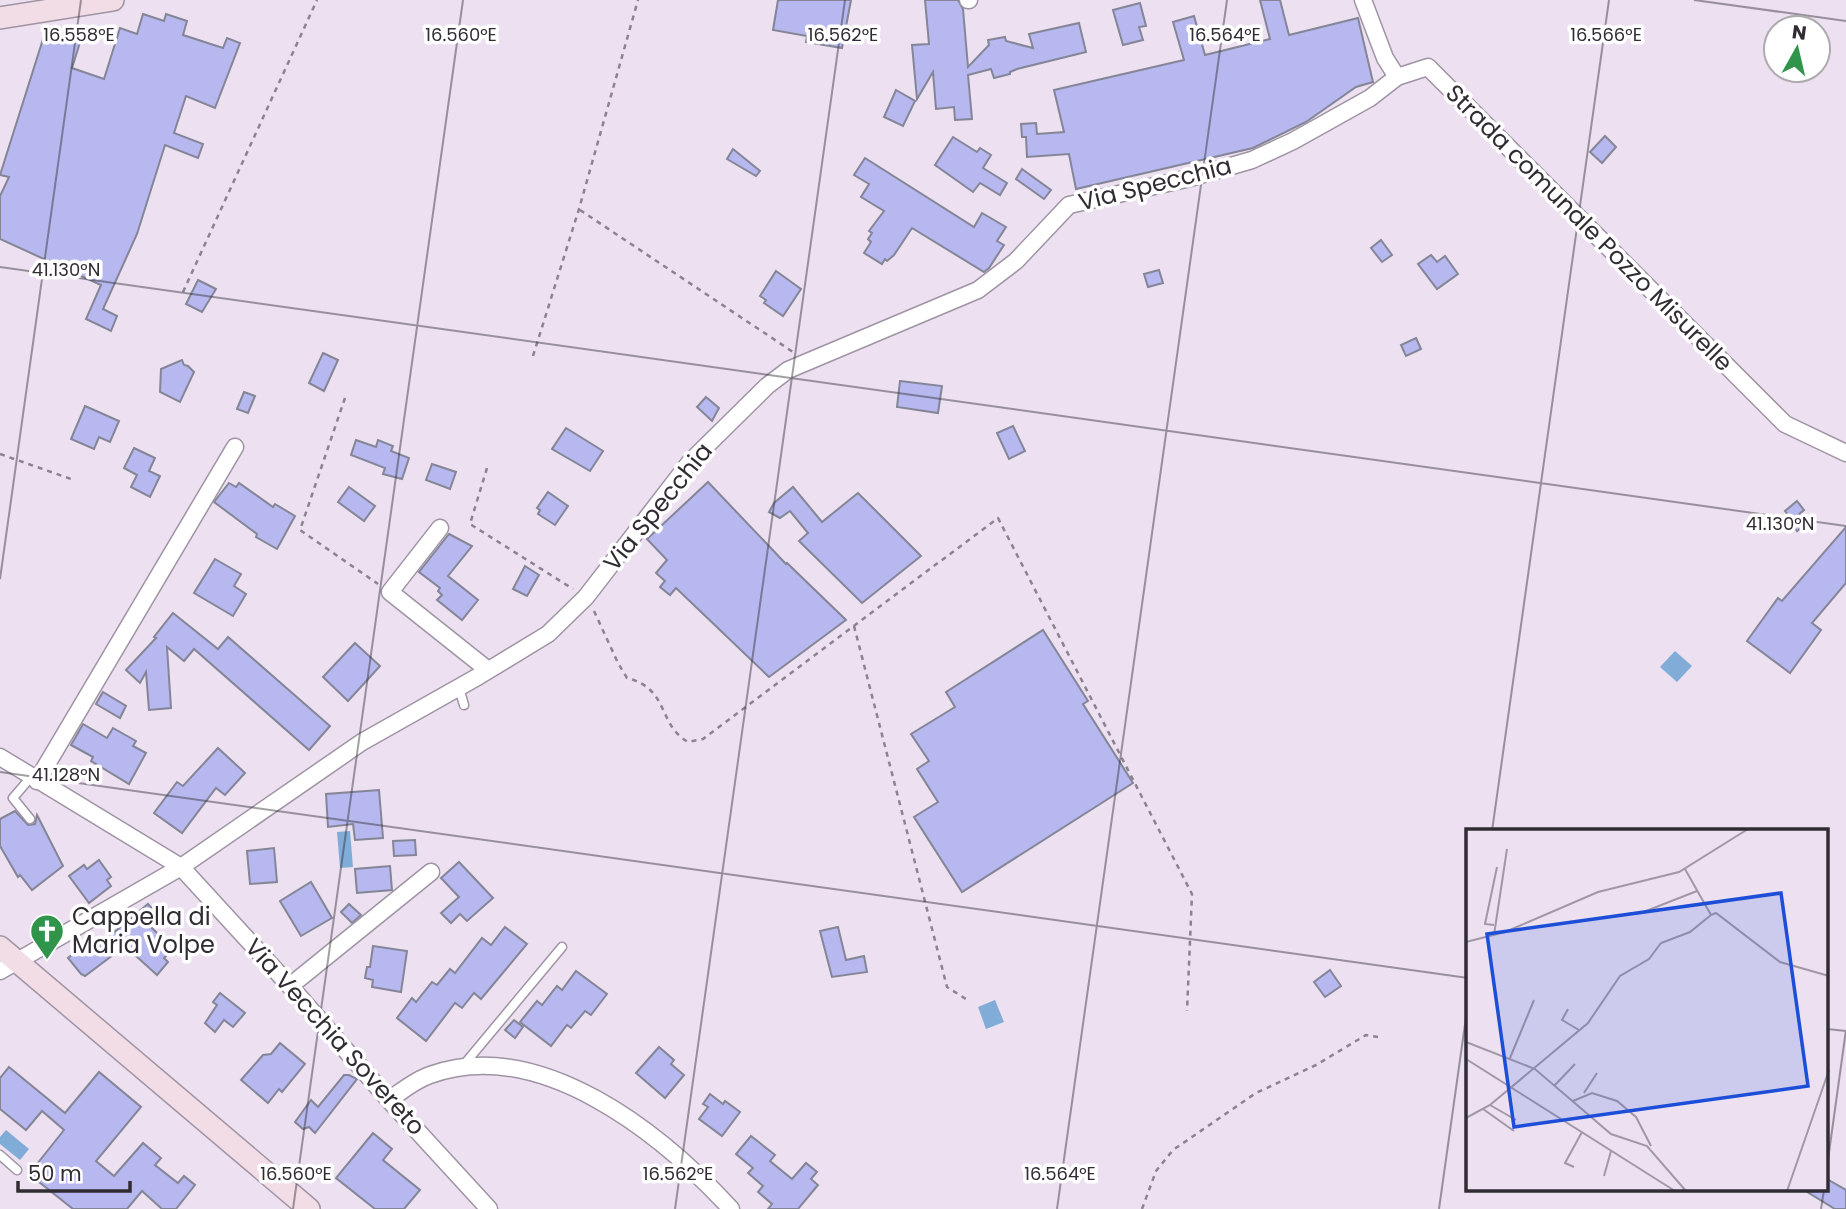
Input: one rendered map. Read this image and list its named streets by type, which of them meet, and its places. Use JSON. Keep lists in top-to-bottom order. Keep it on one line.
{"streets":{"street":["Via Specchia","Strada comunale Pozzo Misurelle","Via Vecchia Sovereto"]},"crossings":[["Via Specchia","Strada comunale Pozzo Misurelle"],["Via Specchia","Via Vecchia Sovereto"]],"places":{"church":["Cappella di Maria Volpe"]},"scale_bar":"50 m","north":"top","coordinates":["16.558°E","16.560°E","16.562°E","16.564°E","16.566°E","41.130°N","41.128°N"]}
